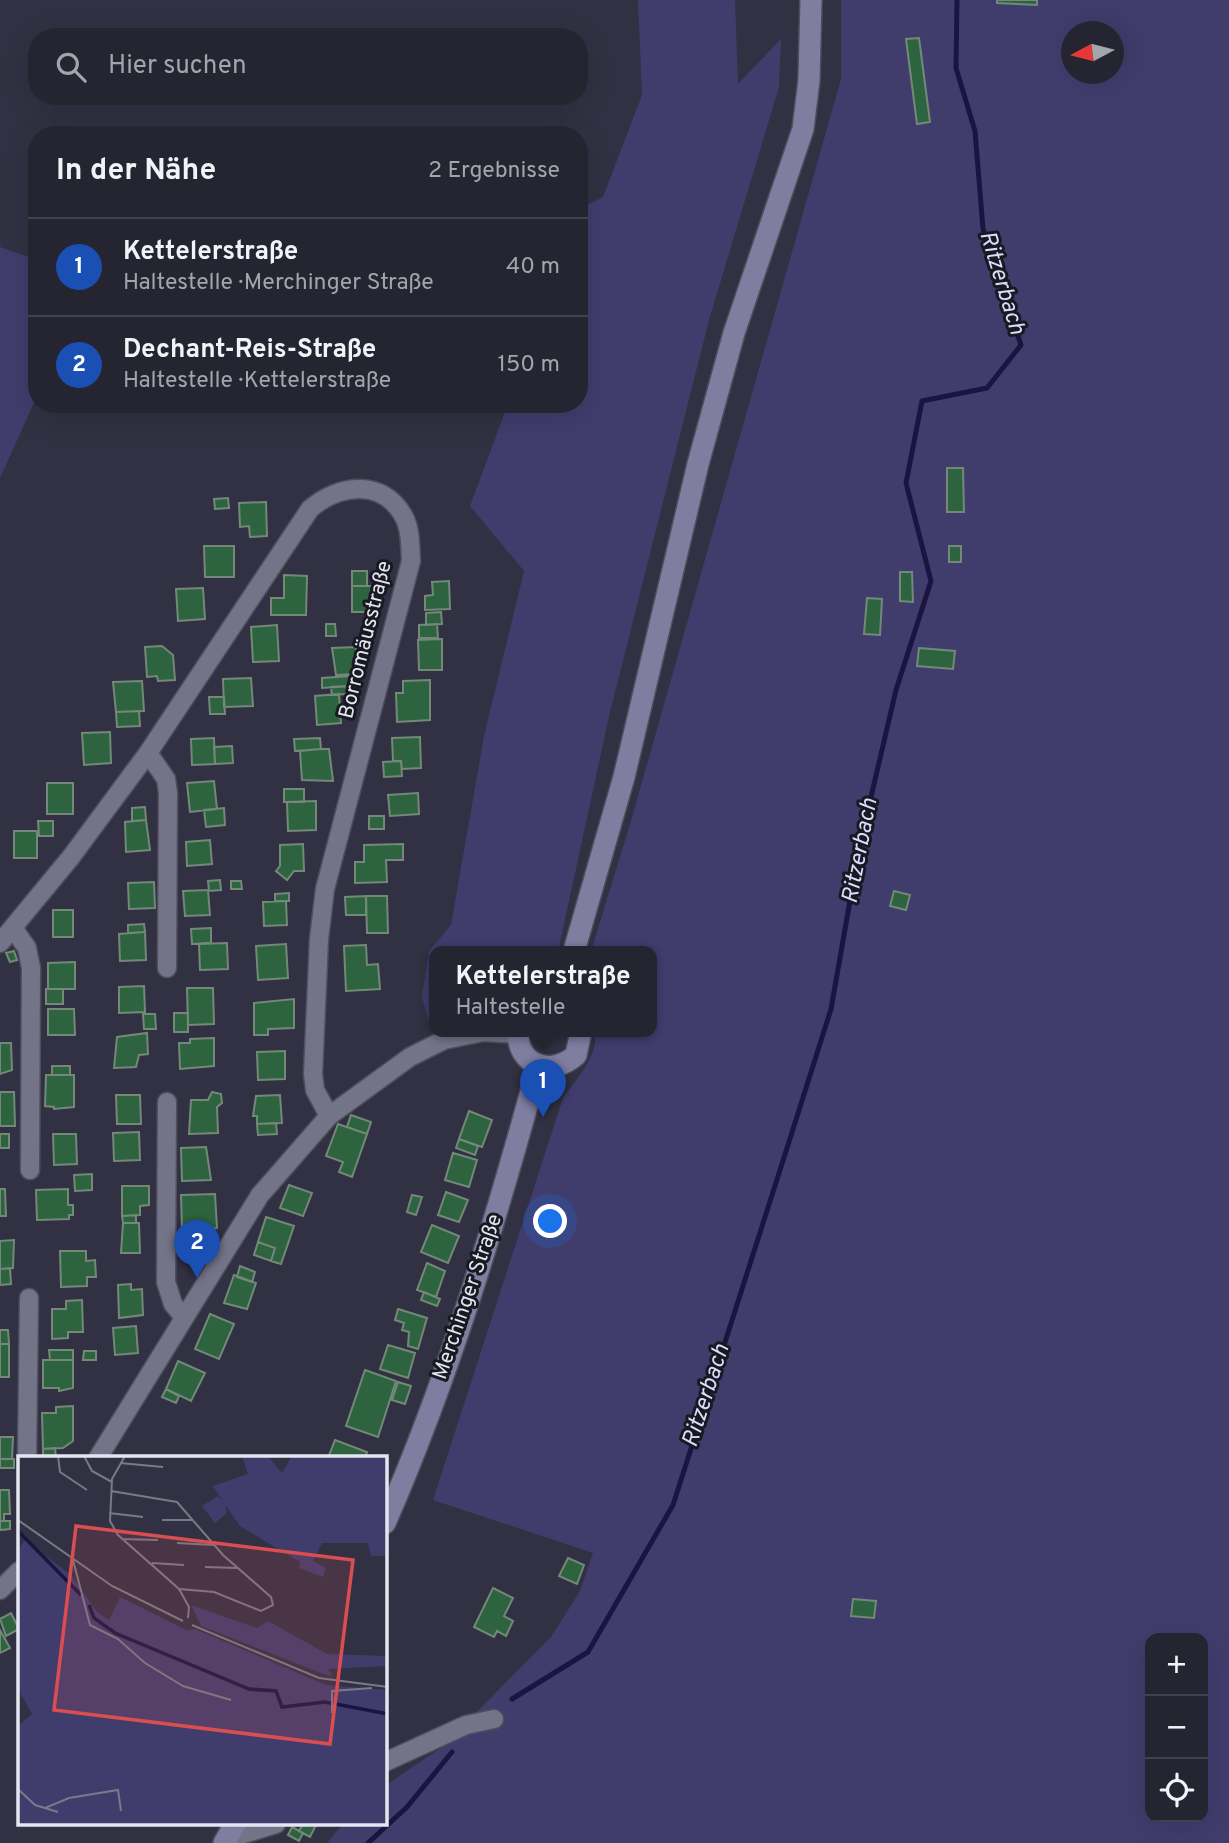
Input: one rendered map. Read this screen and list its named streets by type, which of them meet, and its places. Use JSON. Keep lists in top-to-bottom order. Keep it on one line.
{"streets":{"street":["Borromäusstraße","Merchinger Straße"]},"water":["Ritzerbach"],"north":"left","page":{"search":"Hier suchen","heading":["In der Nähe","2 Ergebnisse"],"list":[{"mark":"1","name":"Kettelerstraße","note":"Haltestelle · Merchinger Straße","value":"40 m"},{"mark":"2","name":"Dechant-Reis-Straße","note":"Haltestelle · Kettelerstraße","value":"150 m"}],"popup":["Kettelerstraße","Haltestelle"],"pins":["1","2"],"map_buttons":["+","−"]}}
